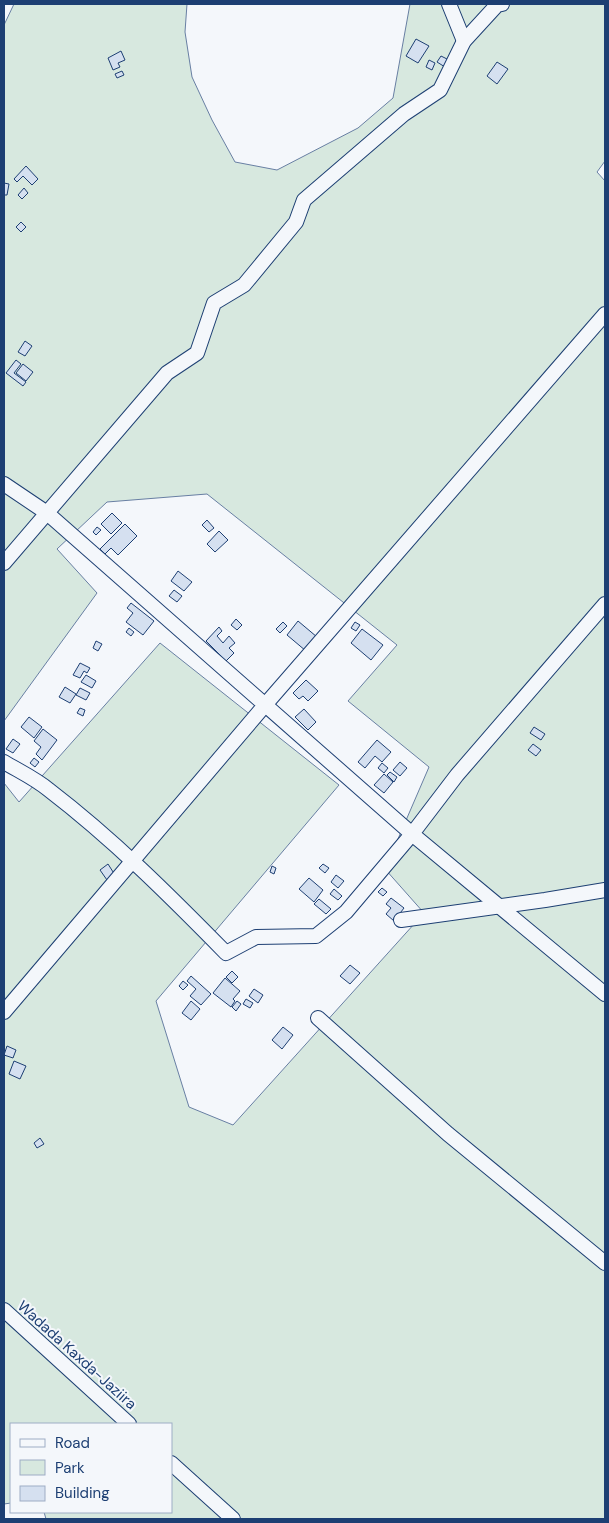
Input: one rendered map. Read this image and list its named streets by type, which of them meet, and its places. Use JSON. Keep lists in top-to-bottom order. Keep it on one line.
{"streets":{"street":["Wadada Kaxda-Jaziira"]},"legend":["Road","Park","Building"]}
